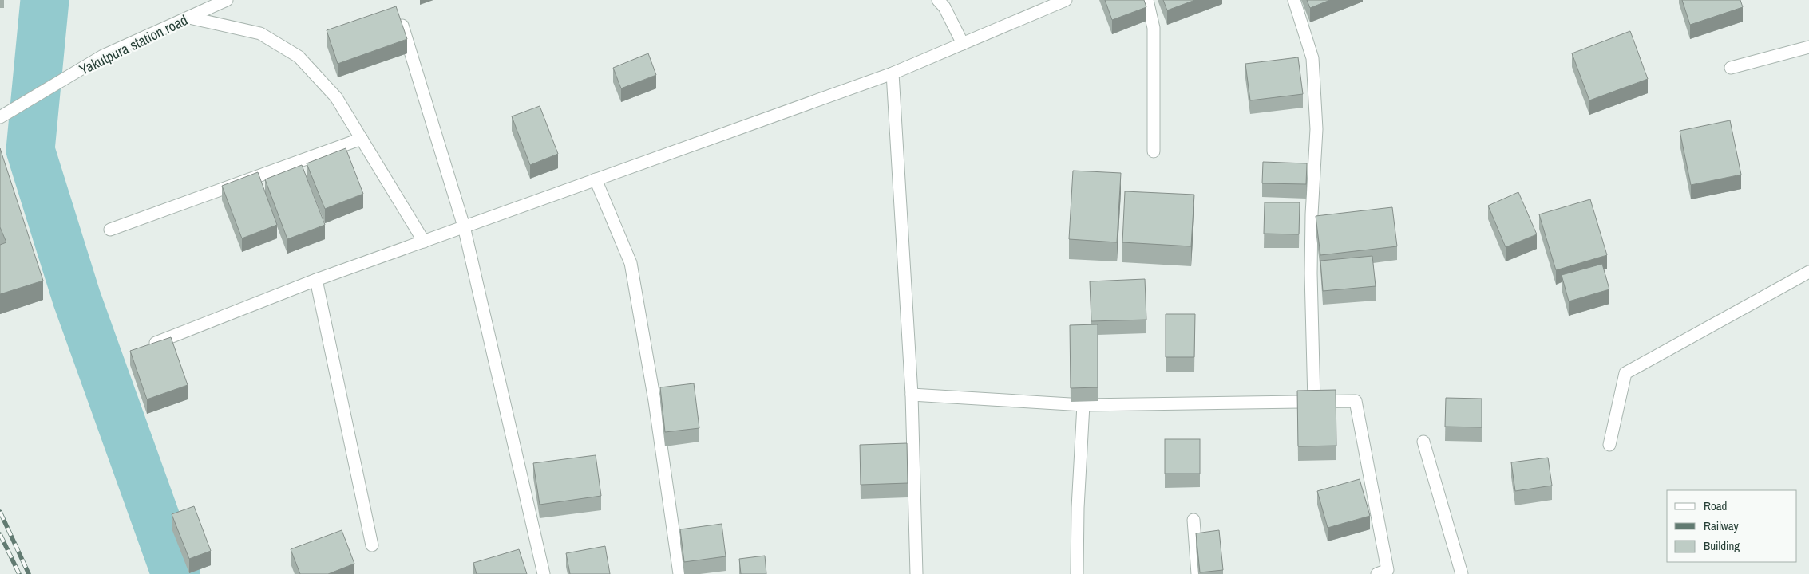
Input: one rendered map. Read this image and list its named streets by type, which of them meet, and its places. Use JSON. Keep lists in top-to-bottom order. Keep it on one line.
{"streets":{"street":["Yakutpura station road"]},"legend":["Road","Railway","Building"]}
